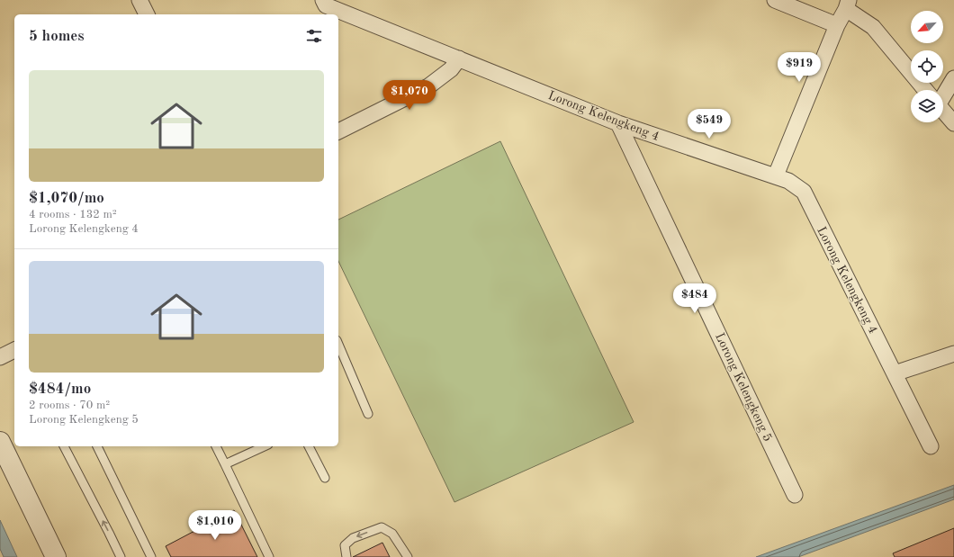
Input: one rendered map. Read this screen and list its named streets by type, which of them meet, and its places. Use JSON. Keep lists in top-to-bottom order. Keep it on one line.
{"streets":{"street":["Lorong Kelengkeng 4","Lorong Kelengkeng 5"]},"crossings":[["Lorong Kelengkeng 4","Lorong Kelengkeng 5"]],"north":"bottom left","page":{"heading":"5 homes","price":["$919","$1,070","$549","$484","$1,010"],"list":[{"name":"$1,070/mo","note":"4 rooms · 132 m² · Lorong Kelengkeng 4"},{"name":"$484/mo","note":"2 rooms · 70 m² · Lorong Kelengkeng 5"}]}}
